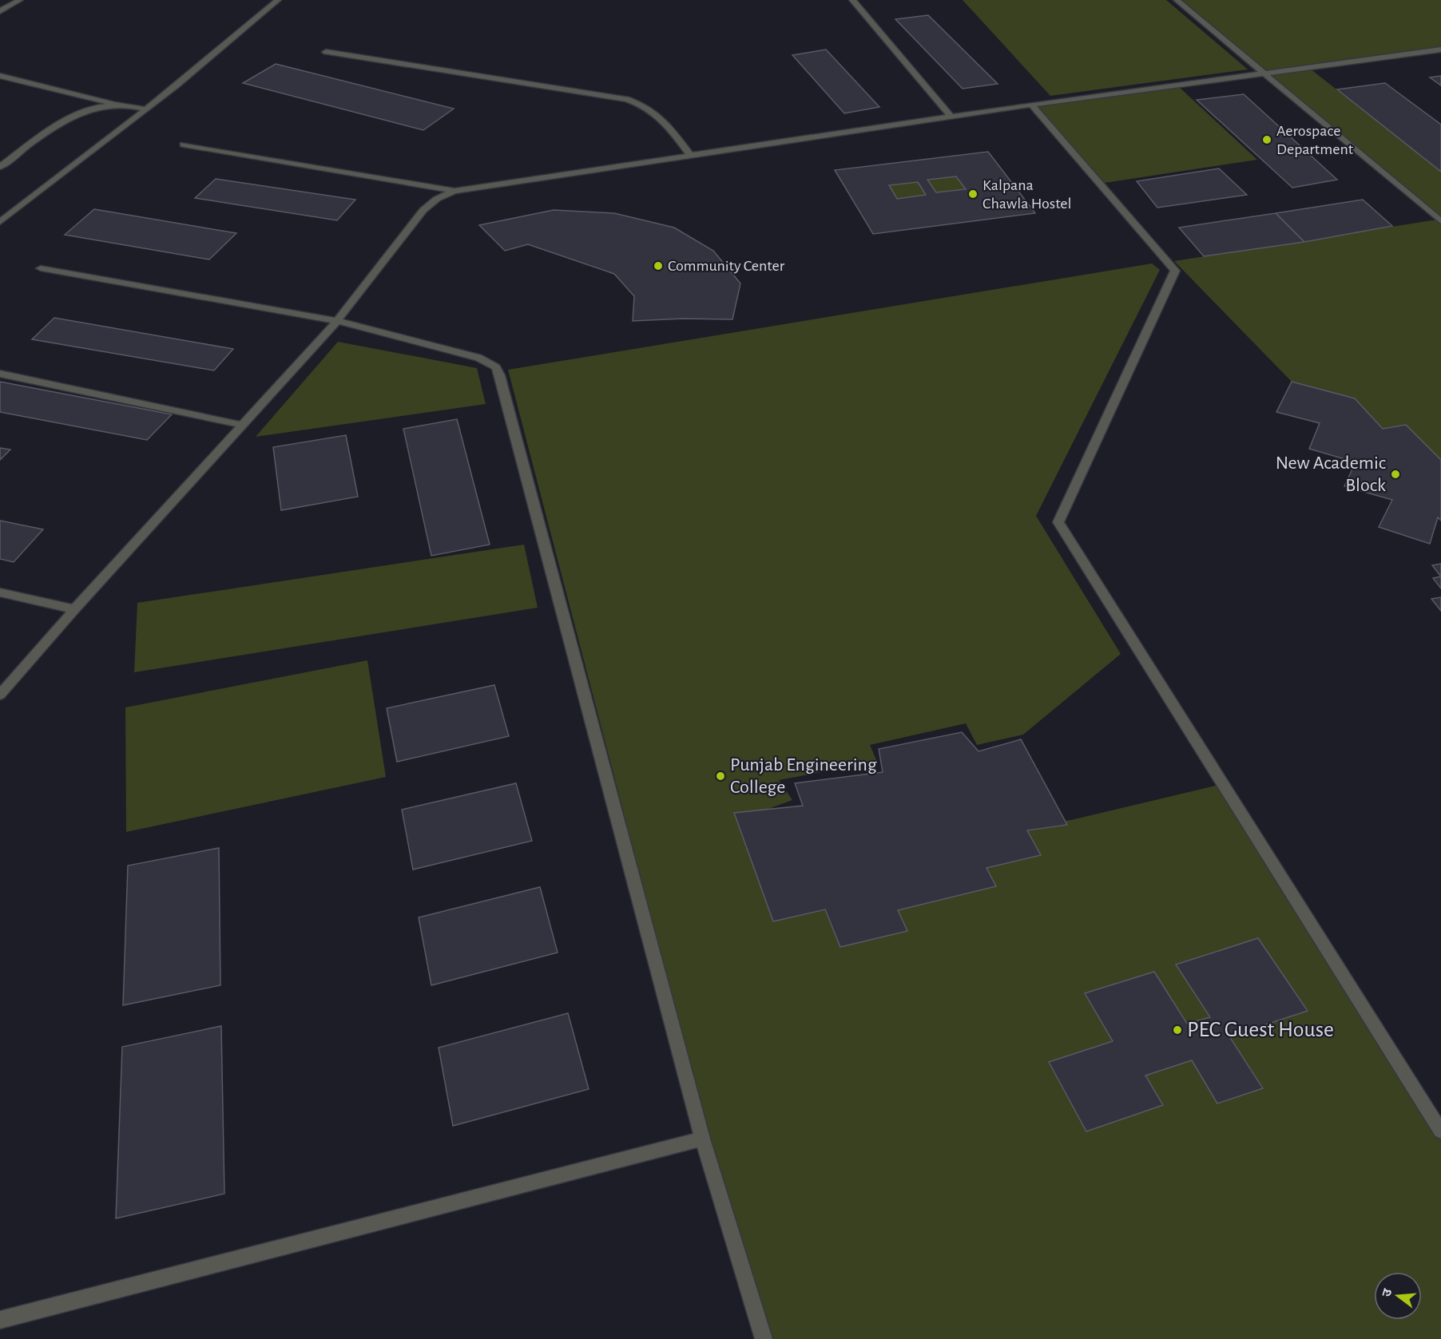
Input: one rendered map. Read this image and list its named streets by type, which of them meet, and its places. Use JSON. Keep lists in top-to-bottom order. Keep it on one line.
{"places":["Aerospace Department","Kalpana Chawla Hostel","Community Center","New Academic Block","Punjab Engineering College","PEC Guest House"],"north":"left"}
